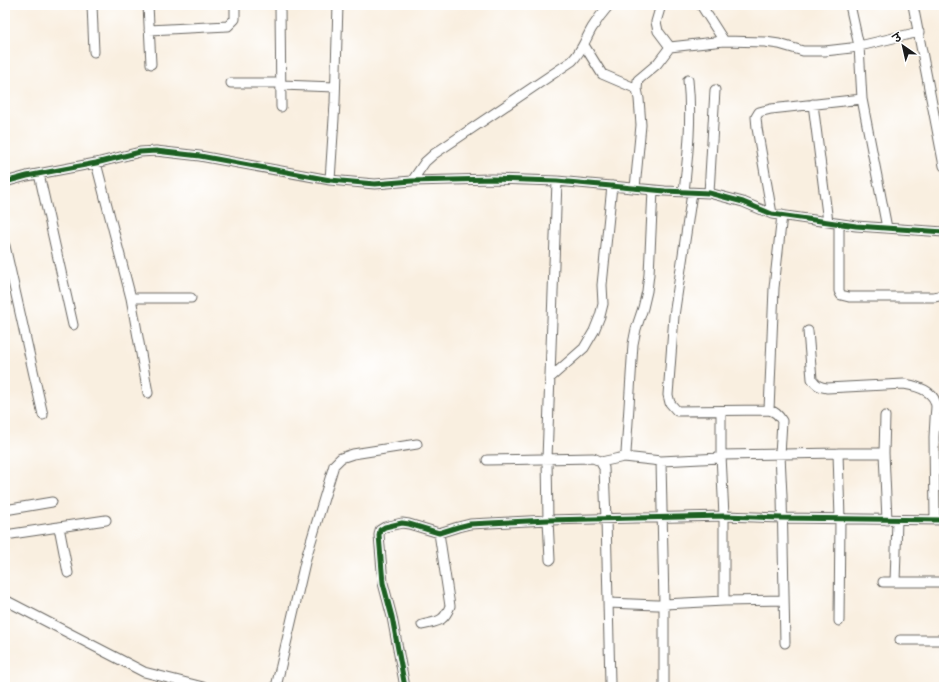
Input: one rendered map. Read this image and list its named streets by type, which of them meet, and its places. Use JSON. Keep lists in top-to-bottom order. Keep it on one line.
{"north":"top left"}
